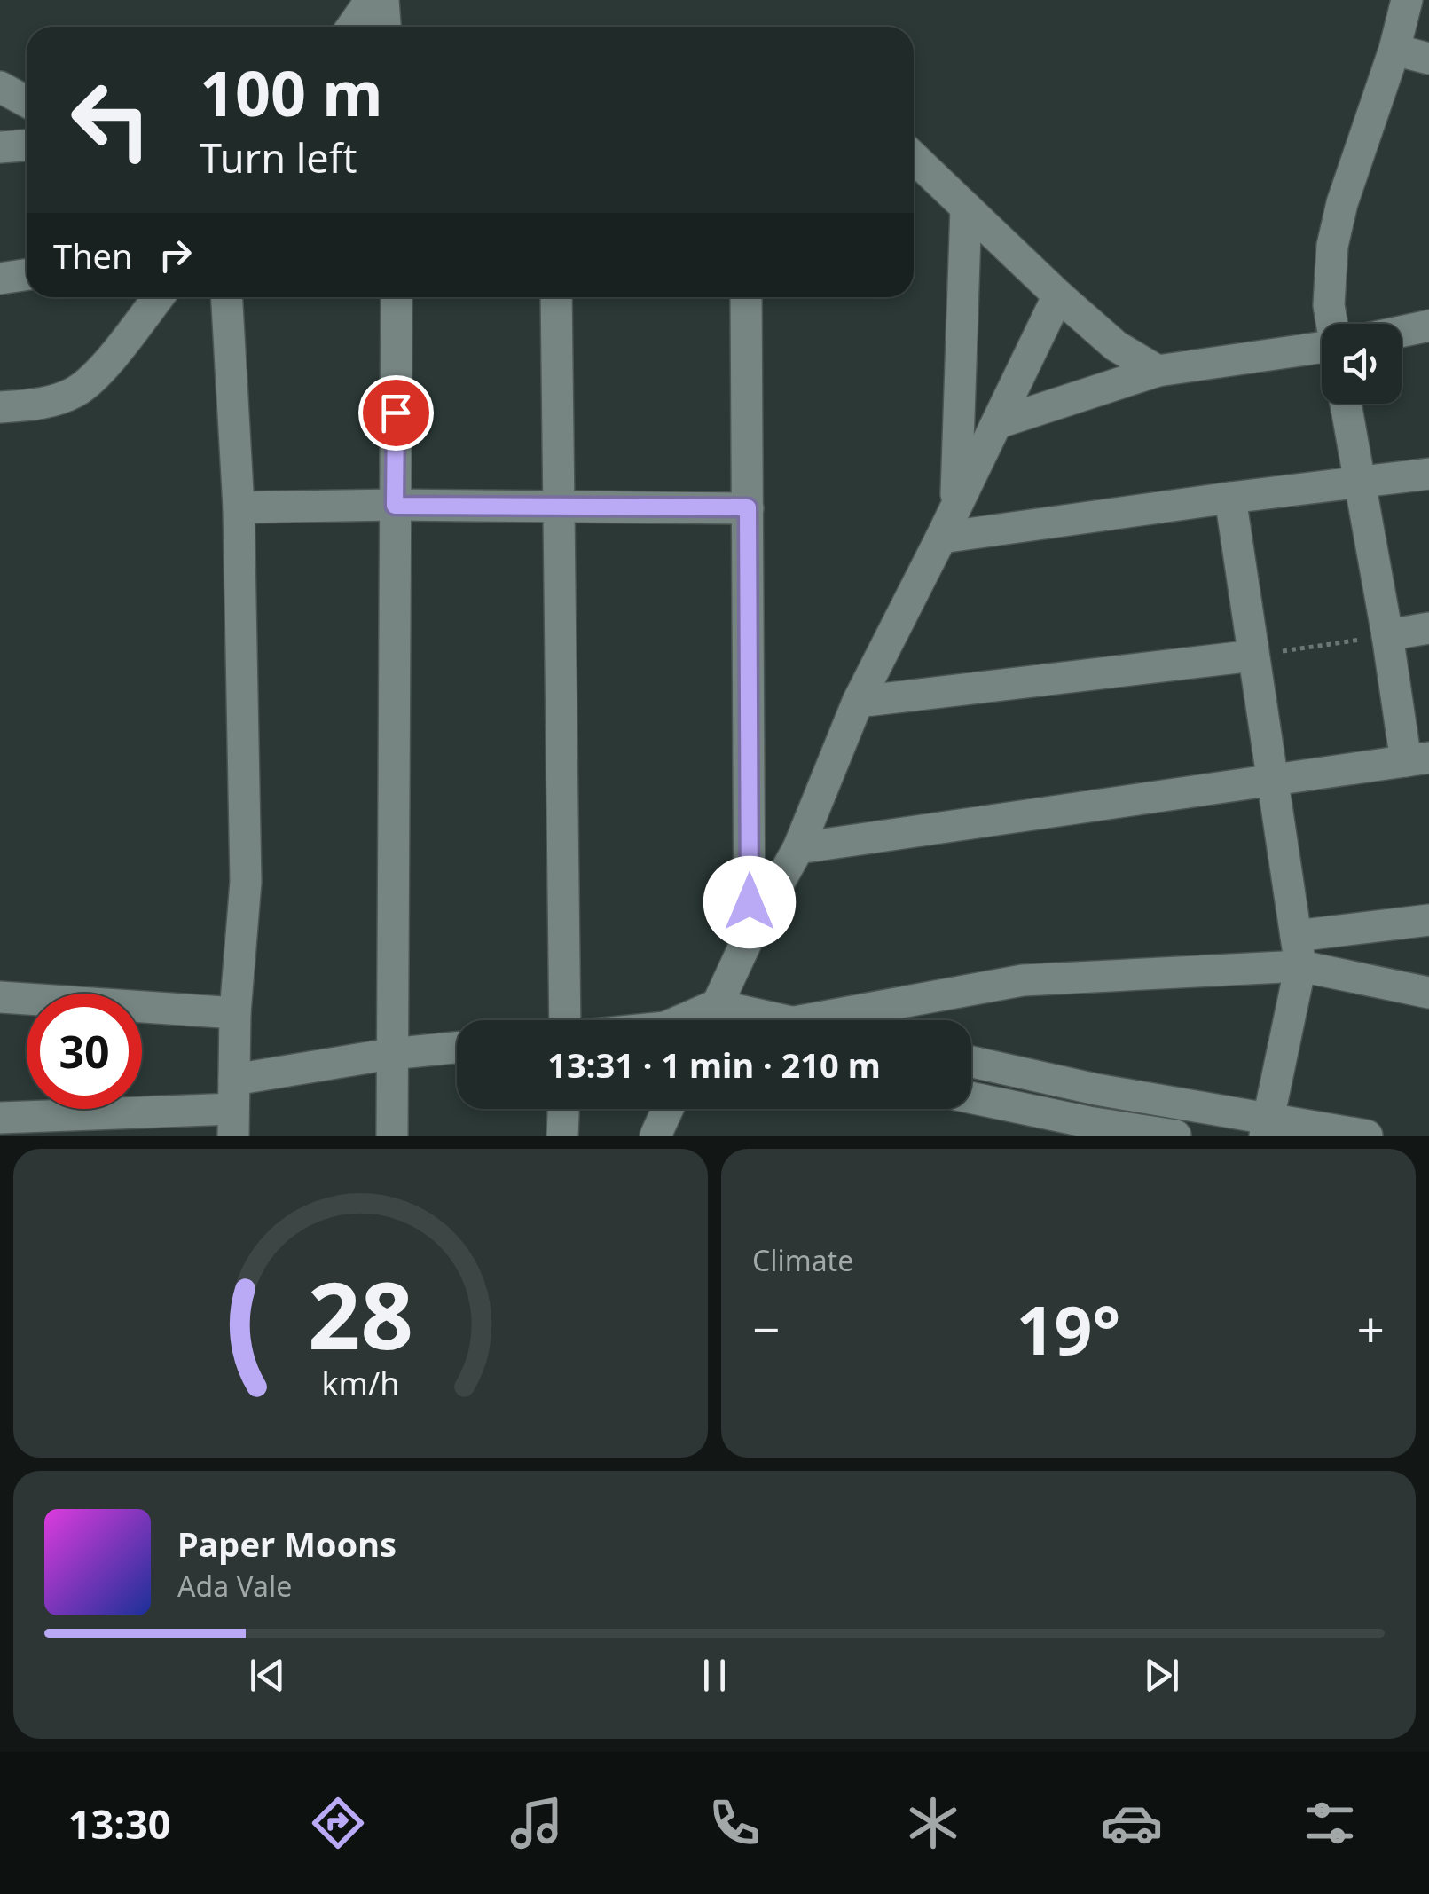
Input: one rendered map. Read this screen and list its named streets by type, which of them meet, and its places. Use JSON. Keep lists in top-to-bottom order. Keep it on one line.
{"page":{"turn":["100 m","Turn left"],"then":"Then","limit":"30","trip":"13:31 · 1 min · 210 m","tile":"Climate","heat":["−","19°","+"],"song":["Paper Moons","Ada Vale"],"tabs":"13:30","gauge":["28","km/h"]}}
